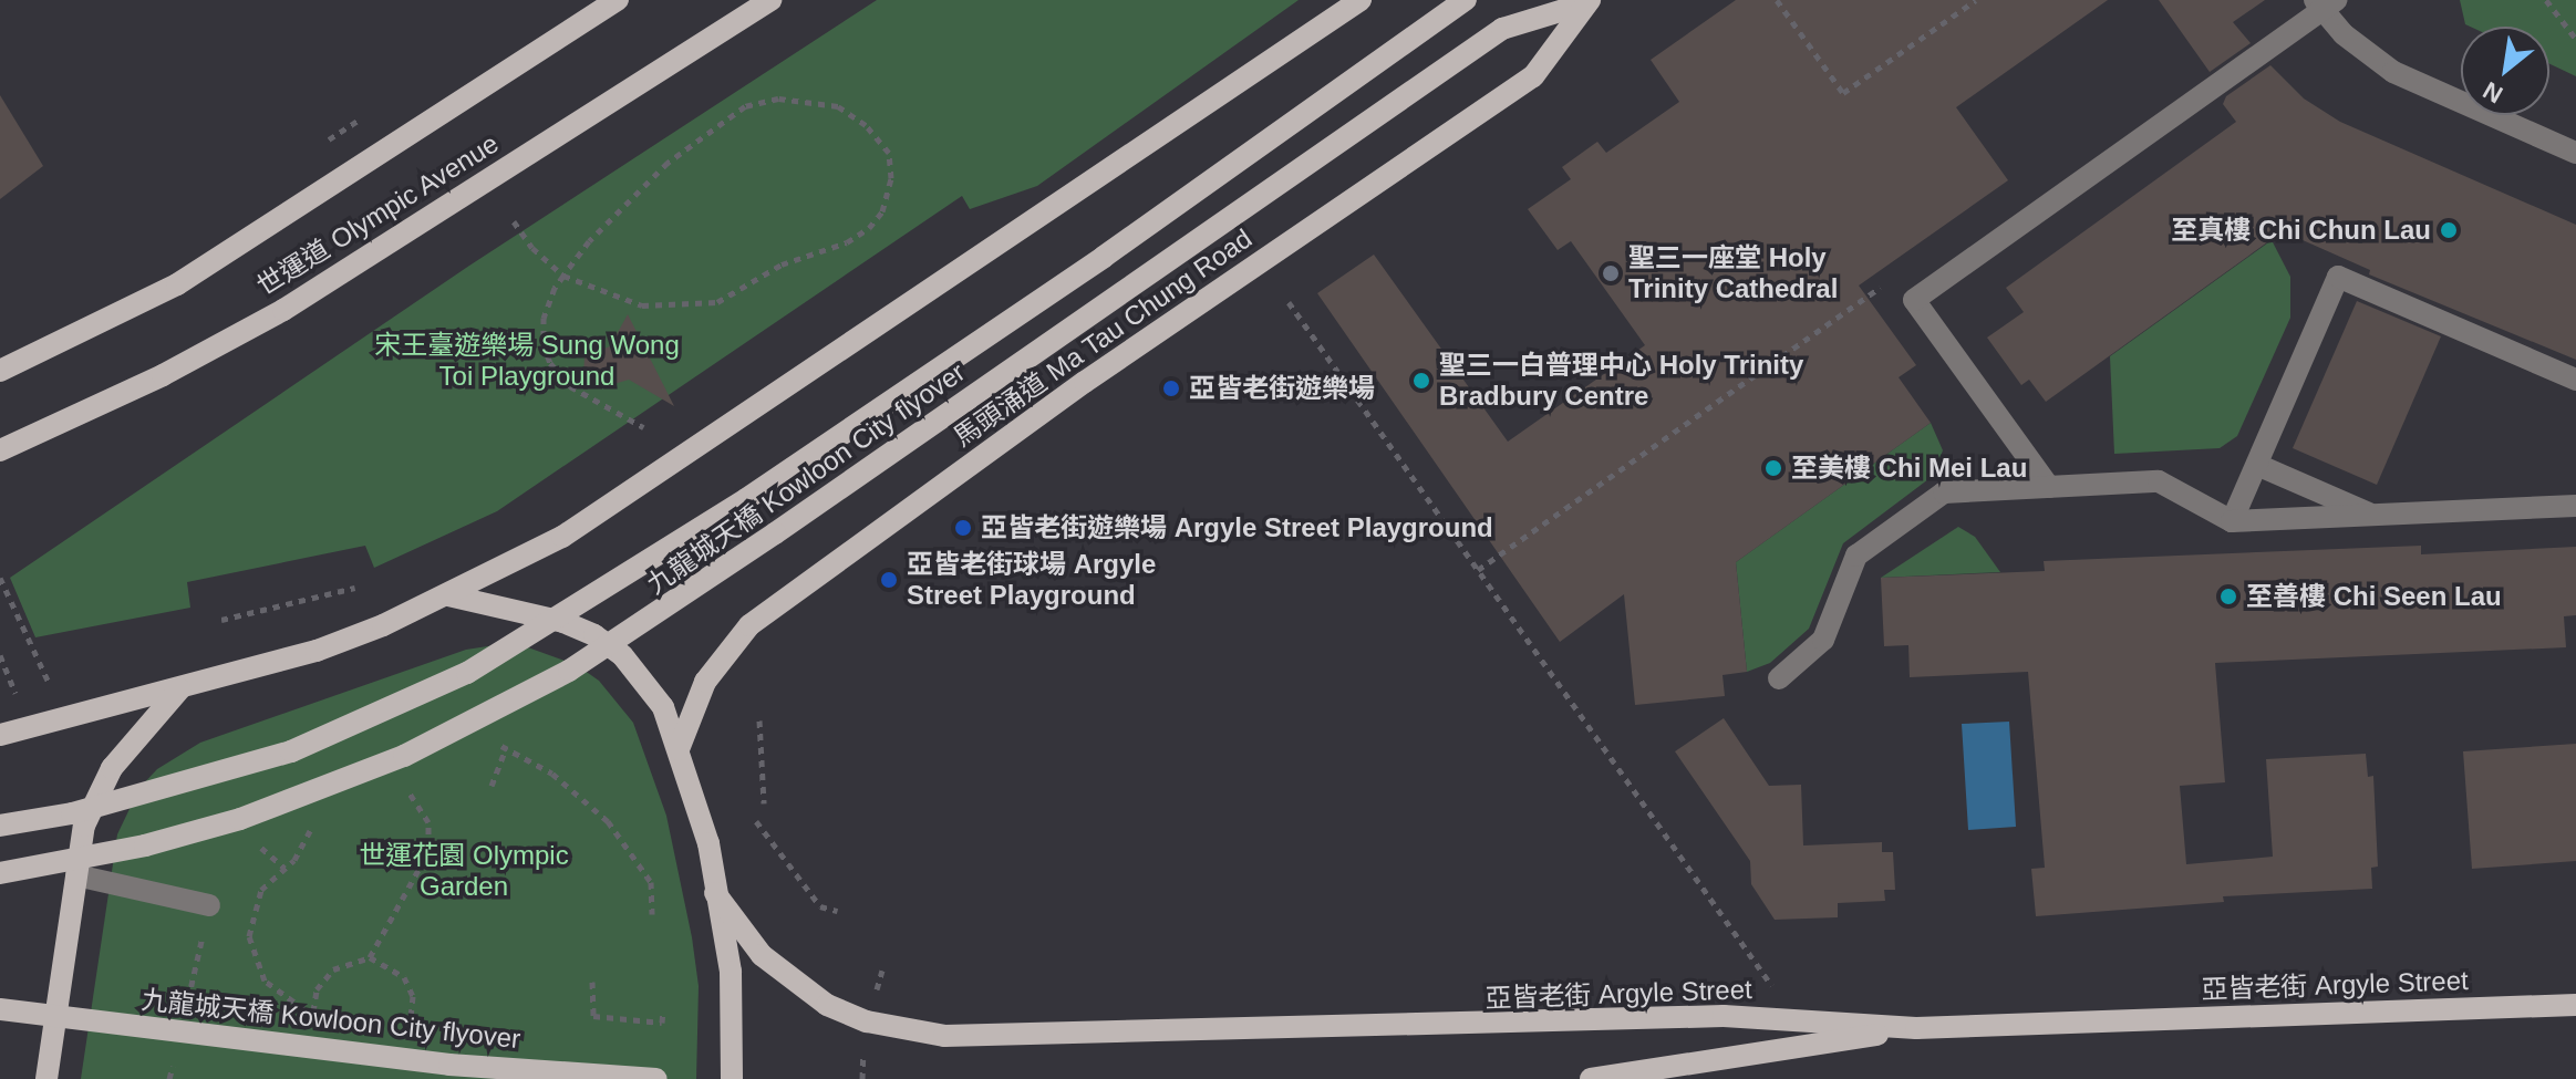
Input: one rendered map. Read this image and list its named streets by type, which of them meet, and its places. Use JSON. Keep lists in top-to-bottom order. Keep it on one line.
{"streets":{"main road":["世運道 Olympic Avenue","馬頭涌道 Ma Tau Chung Road","九龍城天橋 Kowloon City flyover","亞皆老街 Argyle Street"]},"crossings":[["馬頭涌道 Ma Tau Chung Road","九龍城天橋 Kowloon City flyover"]],"parks":["宋王臺遊樂場 Sung Wong Toi Playground","世運花園 Olympic Garden"],"places":["至真樓 Chi Chun Lau","聖三一座堂 Holy Trinity Cathedral","聖三一白普理中心 Holy Trinity Bradbury Centre","亞皆老街遊樂場","至美樓 Chi Mei Lau","亞皆老街遊樂場 Argyle Street Playground","亞皆老街球場 Argyle Street Playground","至善樓 Chi Seen Lau"],"north":"bottom left"}
